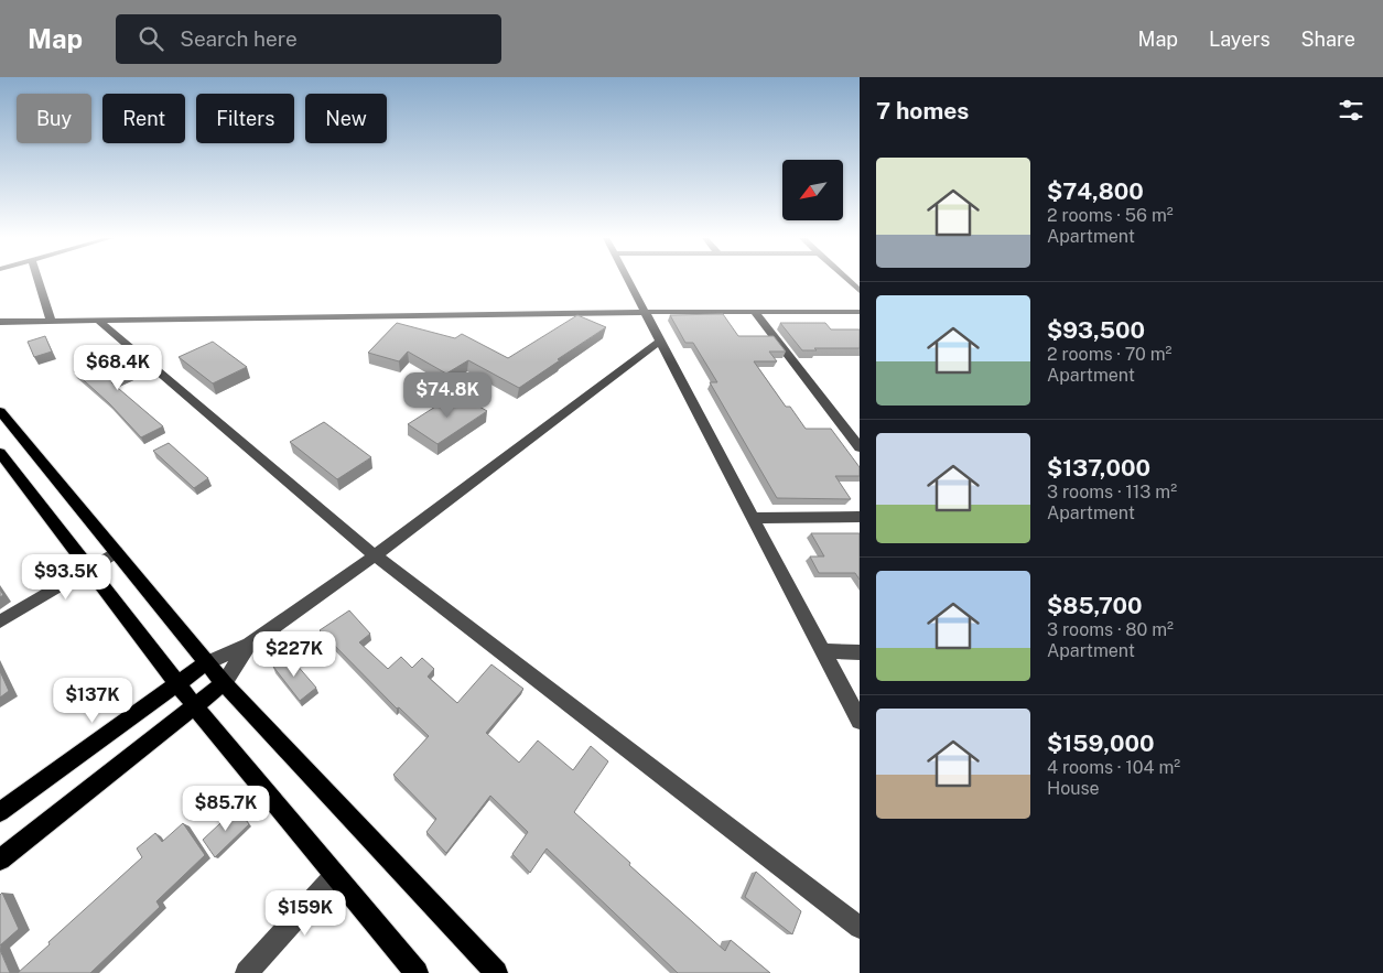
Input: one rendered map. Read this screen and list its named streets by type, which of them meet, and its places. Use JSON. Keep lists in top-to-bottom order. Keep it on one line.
{"north":"bottom left","page":{"header":"Map","search":"Search here","nav":["Map","Layers","Share"],"heading":"7 homes","chip":["Buy","Rent","Filters","New"],"list":[{"name":"$74,800","note":"2 rooms · 56 m² · Apartment"},{"name":"$93,500","note":"2 rooms · 70 m² · Apartment"},{"name":"$137,000","note":"3 rooms · 113 m² · Apartment"},{"name":"$85,700","note":"3 rooms · 80 m² · Apartment"},{"name":"$159,000","note":"4 rooms · 104 m² · House"}],"price":["$68.4K","$74.8K","$93.5K","$227K","$137K","$85.7K","$159K"]}}
